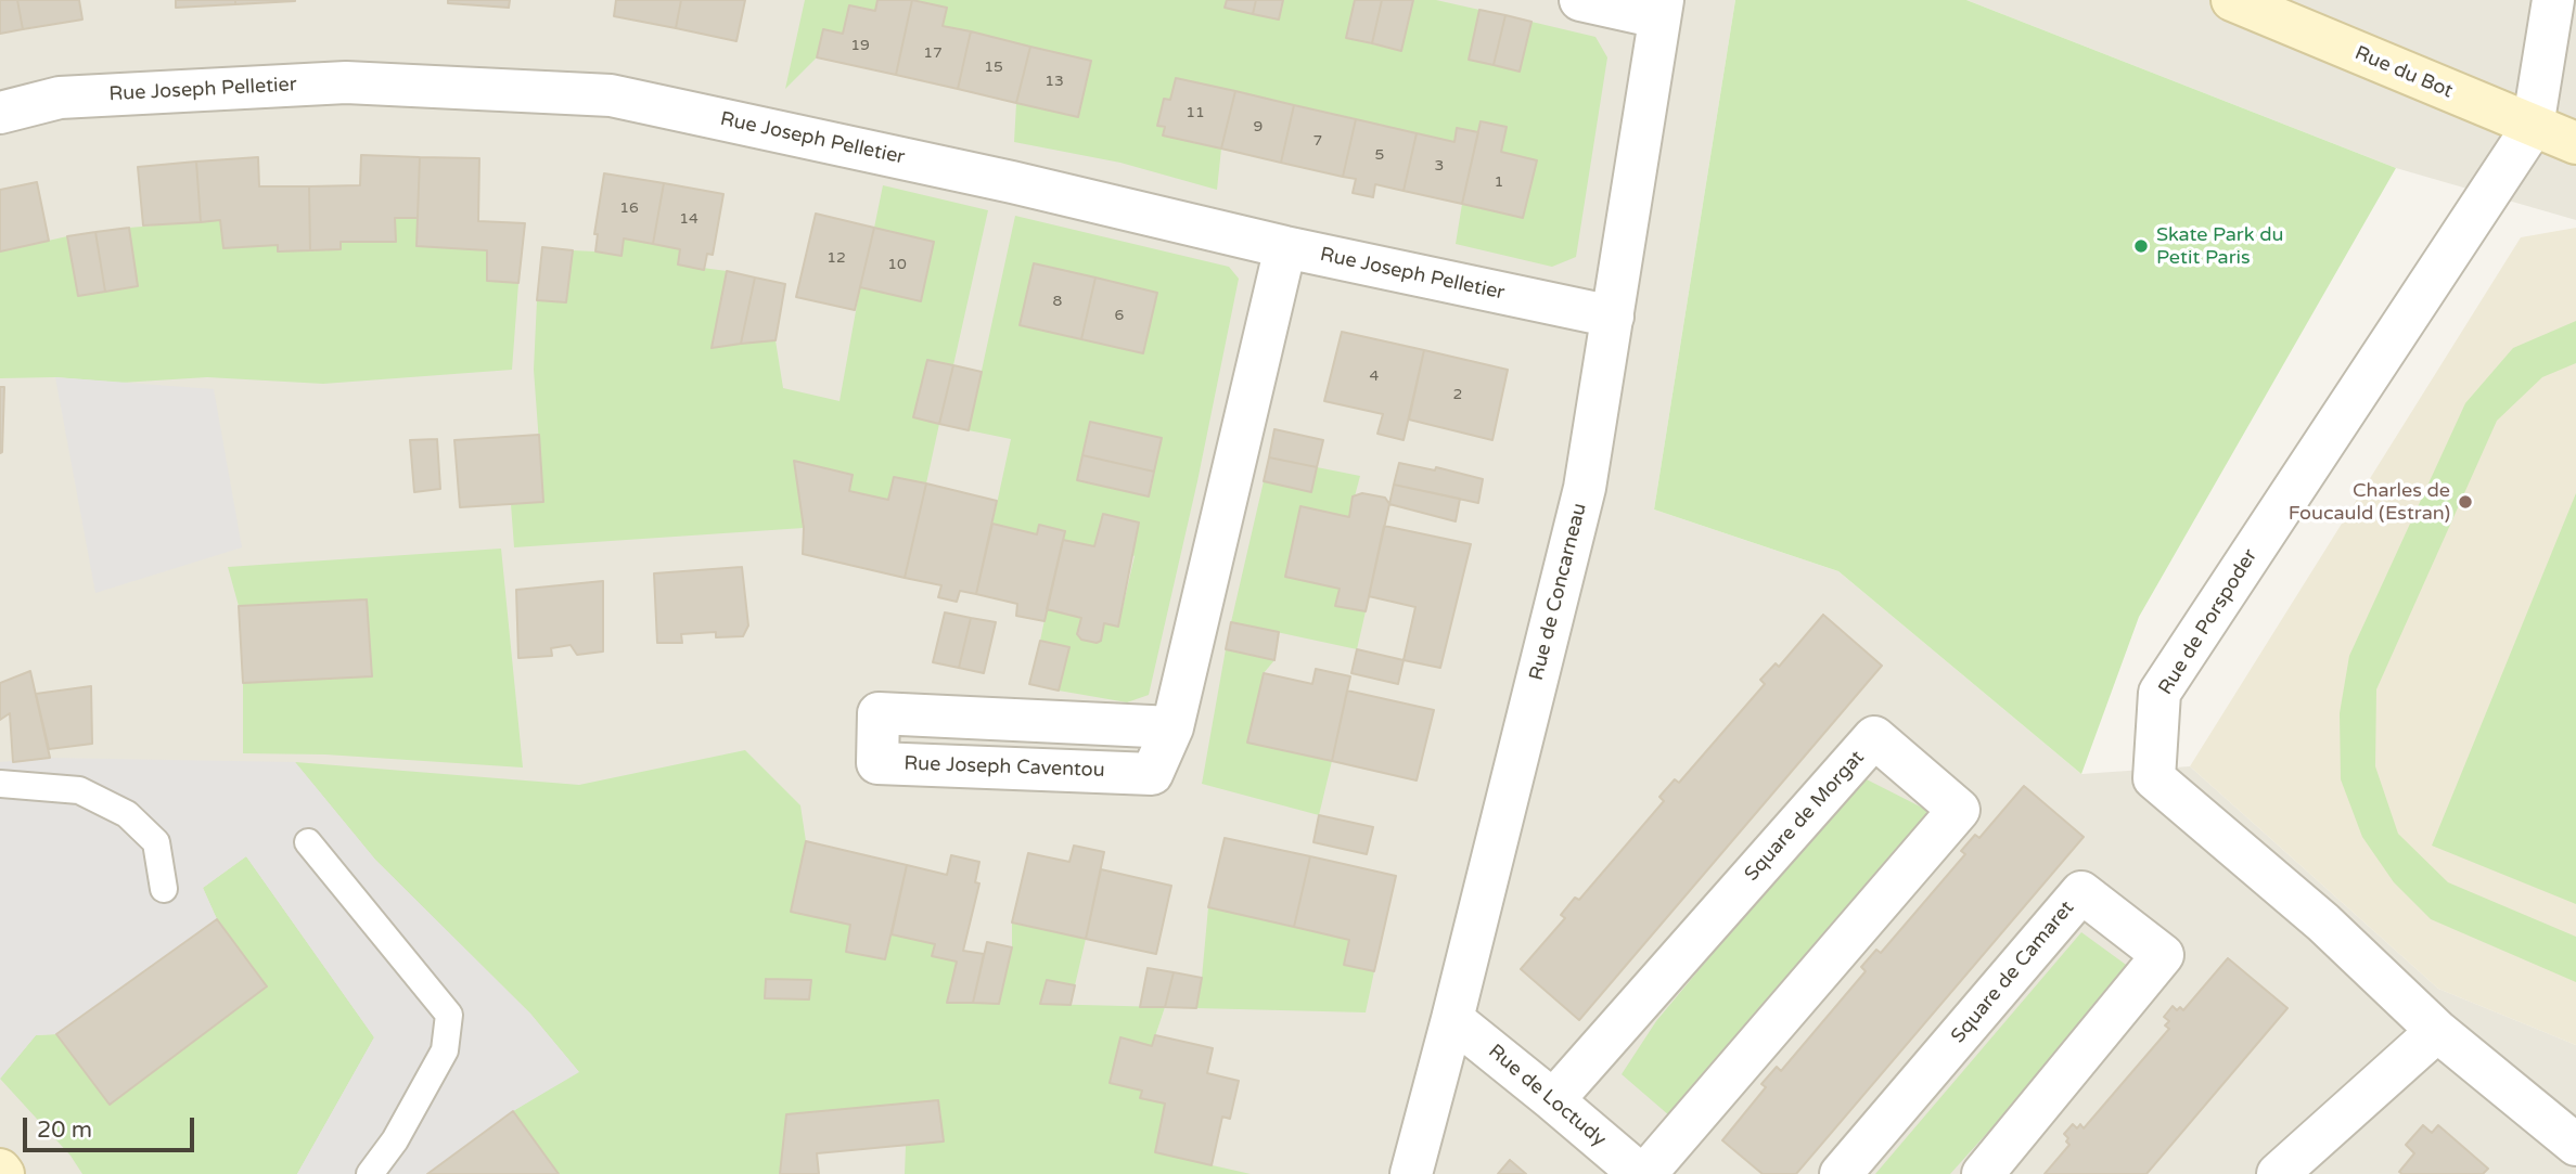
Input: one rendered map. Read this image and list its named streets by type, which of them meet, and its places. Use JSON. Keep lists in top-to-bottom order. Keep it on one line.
{"streets":{"street":["Rue du Bot","Rue Joseph Pelletier","Rue de Concarneau","Rue de Porspoder","Rue Joseph Caventou","Square de Morgat","Square de Camaret","Rue de Loctudy"]},"crossings":[["Rue du Bot","Rue de Porspoder"],["Rue Joseph Pelletier","Rue de Concarneau"],["Rue Joseph Pelletier","Rue Joseph Caventou"],["Rue de Concarneau","Rue de Loctudy"],["Square de Morgat","Rue de Loctudy"]],"places":["Skate Park du Petit Paris","Charles de Foucauld (Estran)"],"house_numbers":["19","17","15","13","11","9","7","5","3","1","16","14","12","10","8","6","4","2"],"scale_bar":"20 m"}
